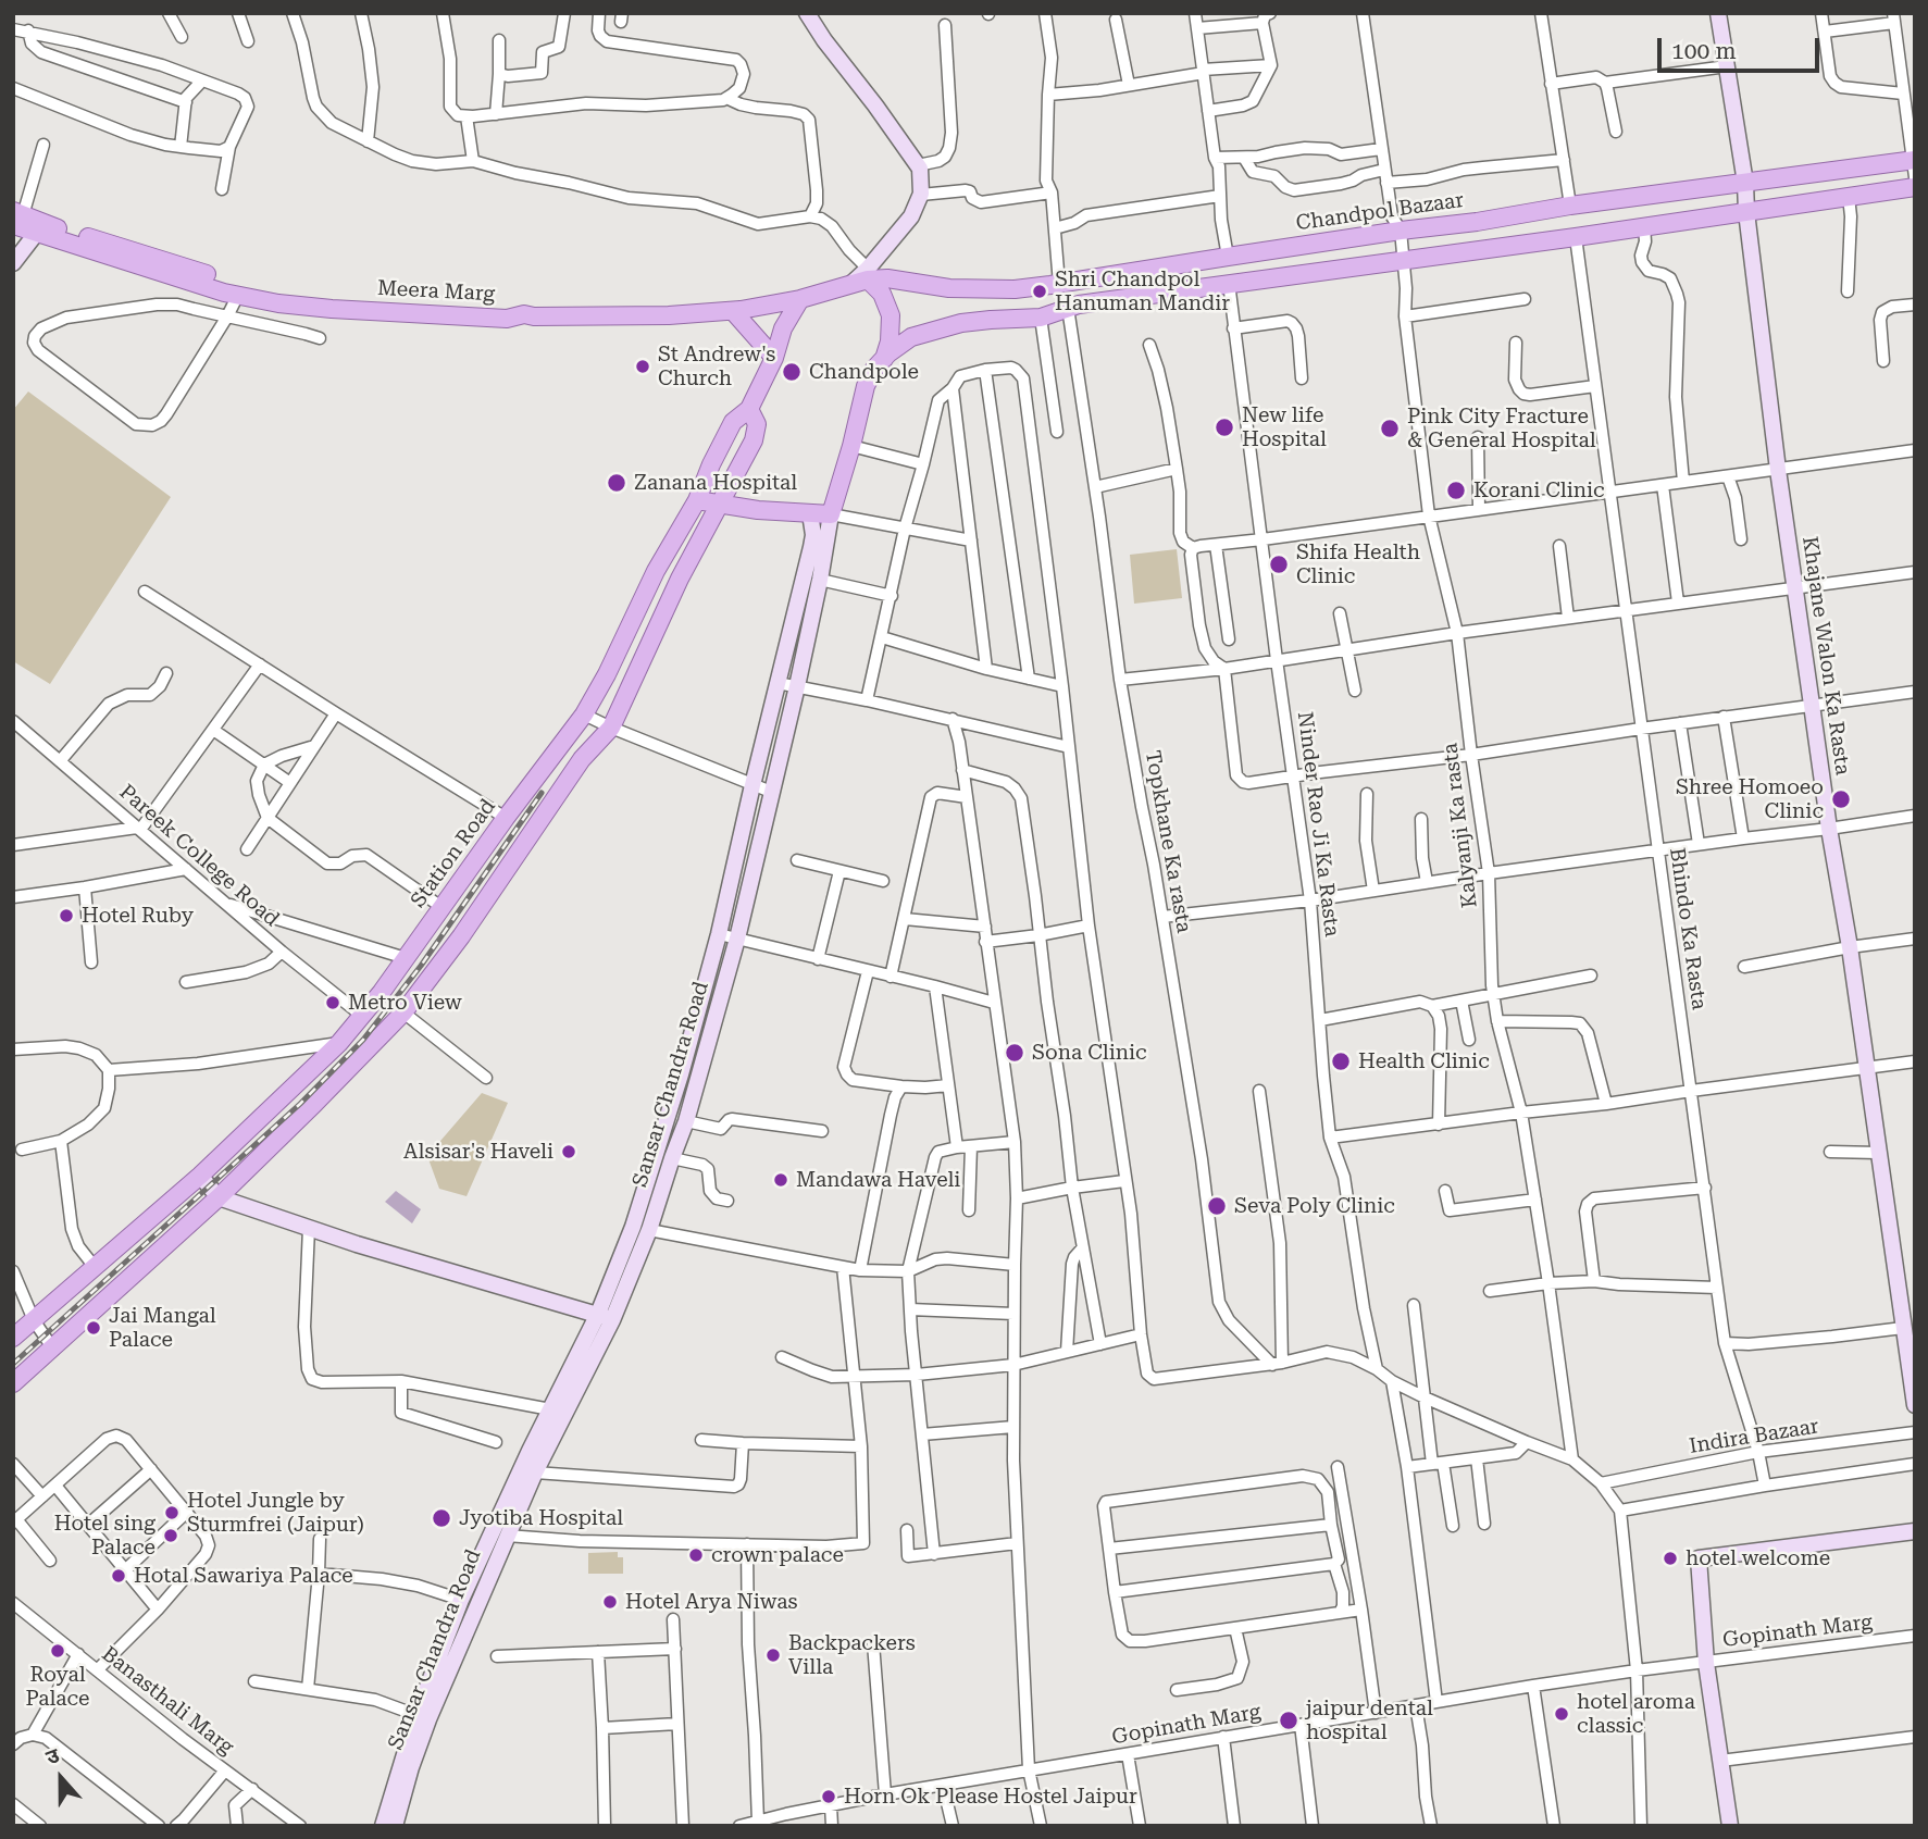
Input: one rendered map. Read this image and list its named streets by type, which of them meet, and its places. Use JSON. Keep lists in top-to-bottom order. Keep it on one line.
{"streets":{"main road":["Chandpol Bazaar","Meera Marg","Station Road","Sansar Chandra Road"],"street":["Khajane Walon Ka Rasta","Ninder Rao Ji Ka Rasta","Kalyanji Ka rasta","Topkhane Ka rasta","Pareek College Road","Bhindo Ka Rasta","Indira Bazaar","Gopinath Marg","Banasthali Marg"]},"crossings":[["Chandpol Bazaar","Khajane Walon Ka Rasta"],["Chandpol Bazaar","Kalyanji Ka rasta"],["Station Road","Pareek College Road"],["Bhindo Ka Rasta","Indira Bazaar"]],"places":["Shri Chandpol Hanuman Mandir","St Andrew's Church","Chandpole","New life Hospital","Pink City Fracture & General Hospital","Zanana Hospital","Korani Clinic","Shifa Health Clinic","Shree Homoeo Clinic","Hotel Ruby","Metro View","Sona Clinic","Health Clinic","Alsisar's Haveli","Mandawa Haveli","Seva Poly Clinic","Jai Mangal Palace","Hotel Jungle by Sturmfrei (Jaipur)","Jyotiba Hospital","Hotel sing Palace","crown palace","hotel welcome","Hotal Sawariya Palace","Hotel Arya Niwas","Royal Palace","Backpackers Villa","hotel aroma classic","jaipur dental hospital","Horn Ok Please Hostel Jaipur"],"scale_bar":"100 m","north":"top"}
